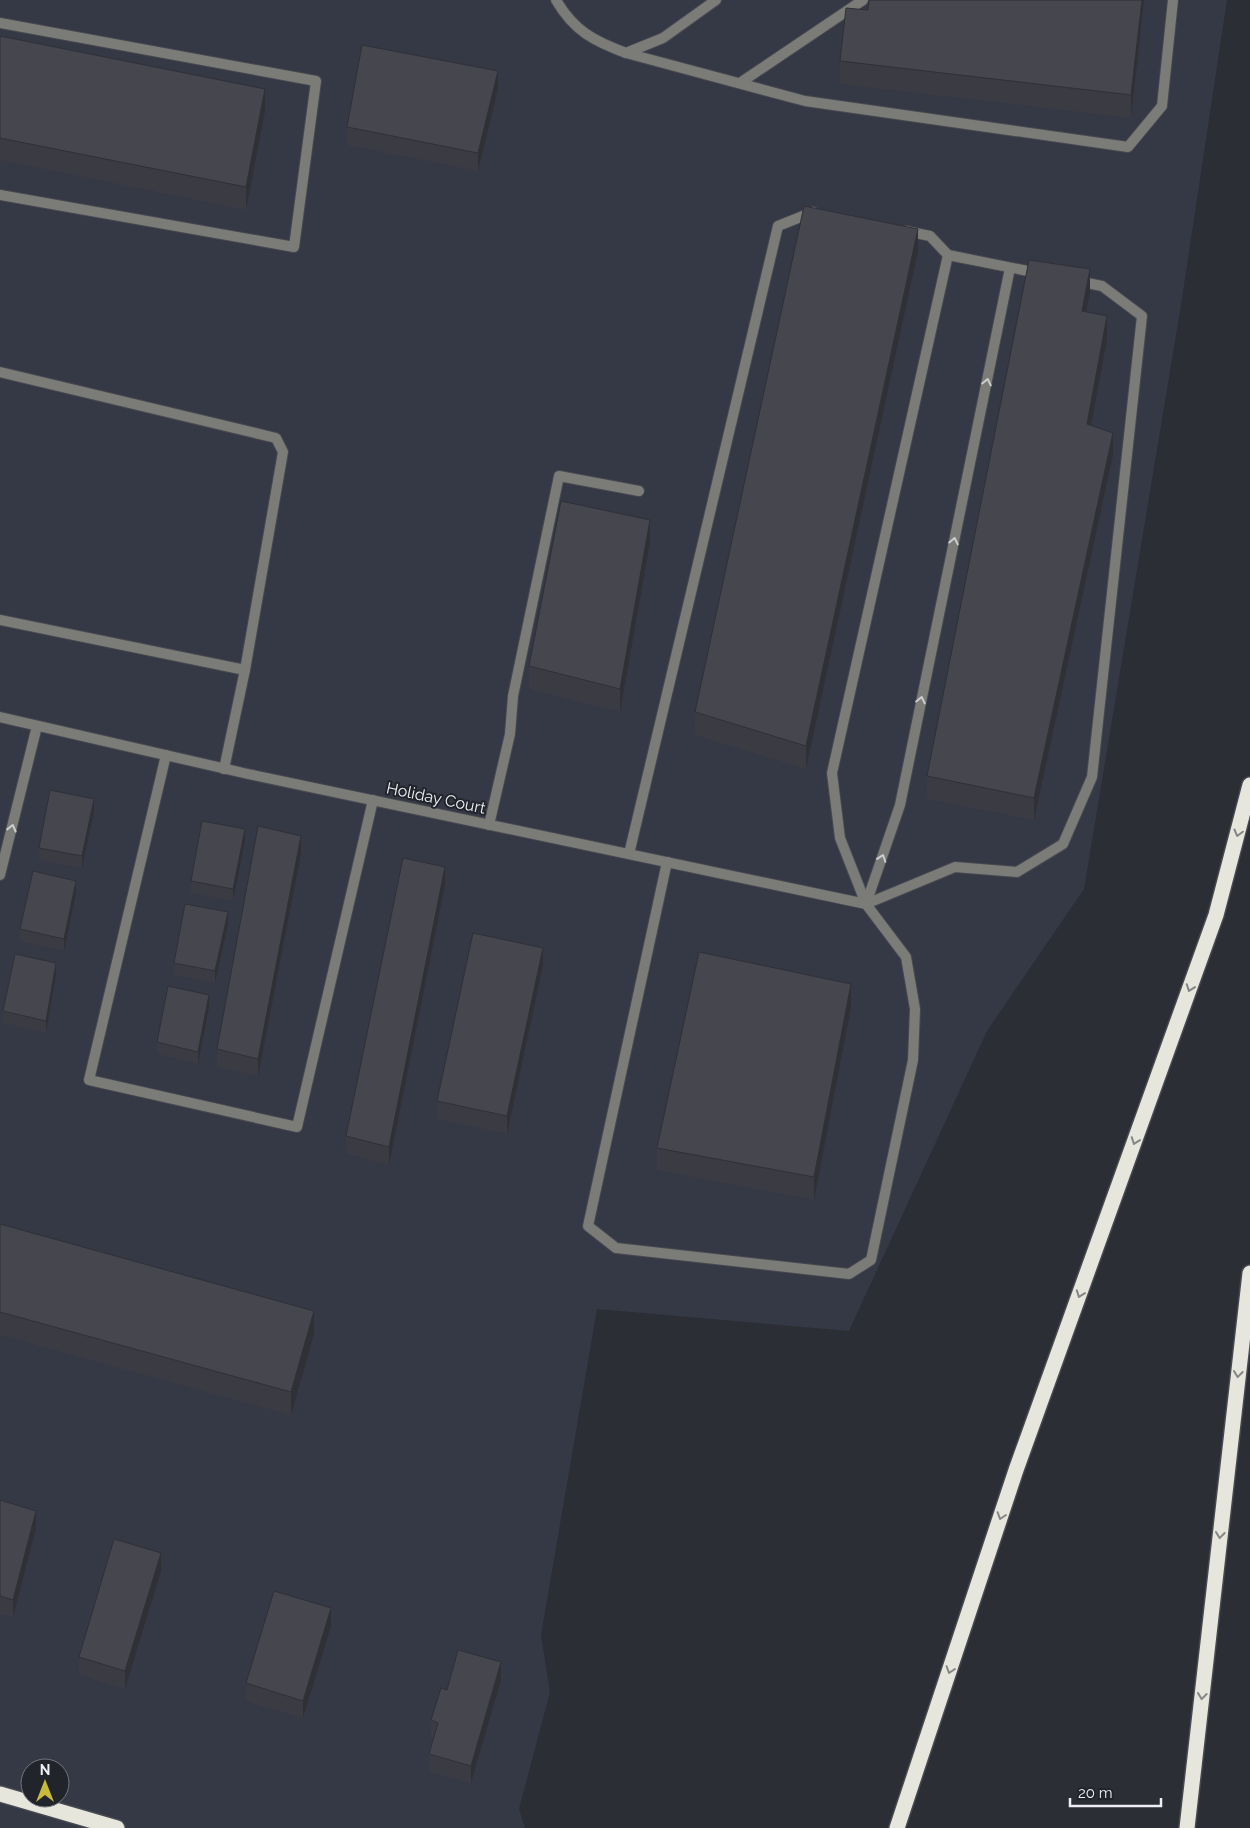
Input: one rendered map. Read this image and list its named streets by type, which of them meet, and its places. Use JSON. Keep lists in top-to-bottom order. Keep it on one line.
{"streets":{"street":["Holiday Court"]},"scale_bar":"20 m","north":"top"}
